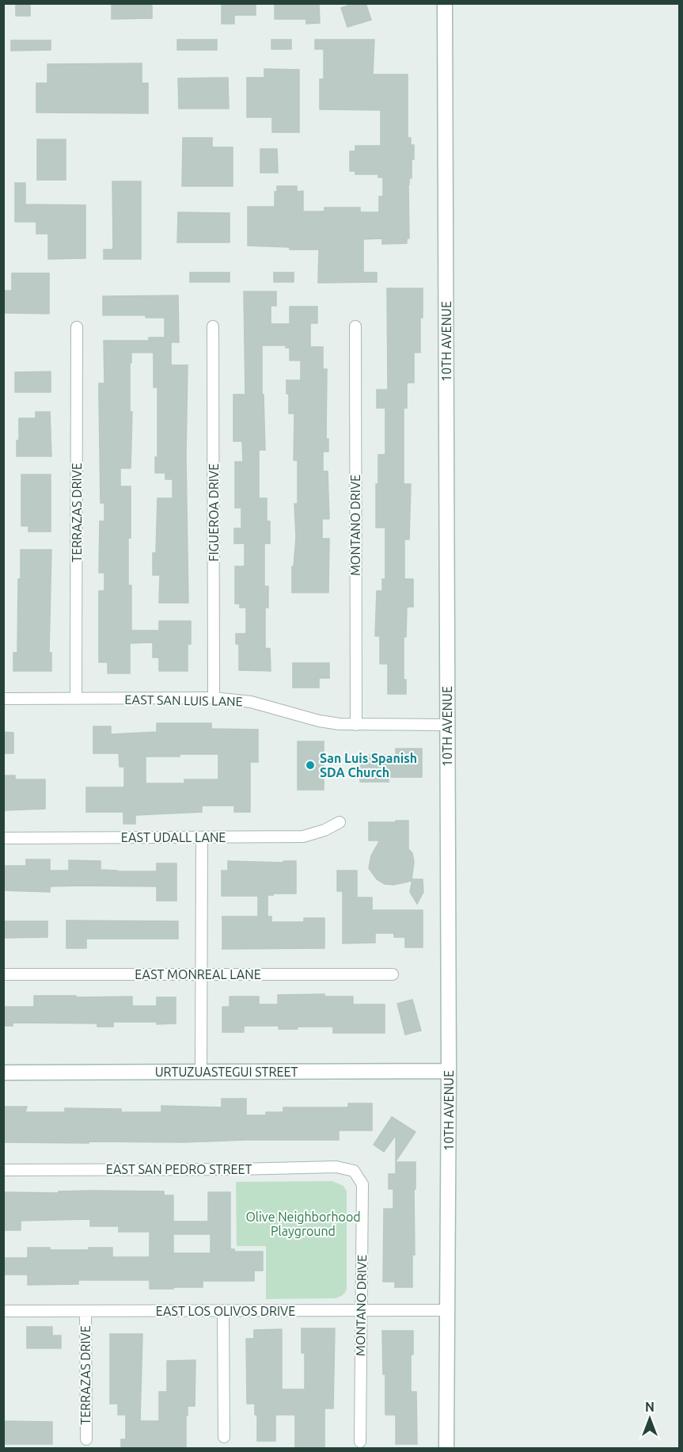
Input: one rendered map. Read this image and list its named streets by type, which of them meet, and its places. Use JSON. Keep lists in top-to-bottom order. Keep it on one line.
{"streets":{"main road":["10TH AVENUE","URTUZUASTEGUI STREET"],"street":["TERRAZAS DRIVE","FIGUEROA DRIVE","MONTANO DRIVE","EAST SAN LUIS LANE","EAST UDALL LANE","EAST MONREAL LANE","EAST SAN PEDRO STREET","EAST LOS OLIVOS DRIVE"]},"crossings":[["10TH AVENUE","EAST SAN LUIS LANE"],["10TH AVENUE","URTUZUASTEGUI STREET"],["10TH AVENUE","EAST LOS OLIVOS DRIVE"],["TERRAZAS DRIVE","EAST SAN LUIS LANE"],["TERRAZAS DRIVE","EAST LOS OLIVOS DRIVE"],["FIGUEROA DRIVE","EAST SAN LUIS LANE"],["MONTANO DRIVE","EAST SAN LUIS LANE"],["MONTANO DRIVE","EAST SAN PEDRO STREET"],["MONTANO DRIVE","EAST LOS OLIVOS DRIVE"]],"parks":["Olive Neighborhood Playground"],"places":["San Luis Spanish SDA Church"],"north":"top"}
